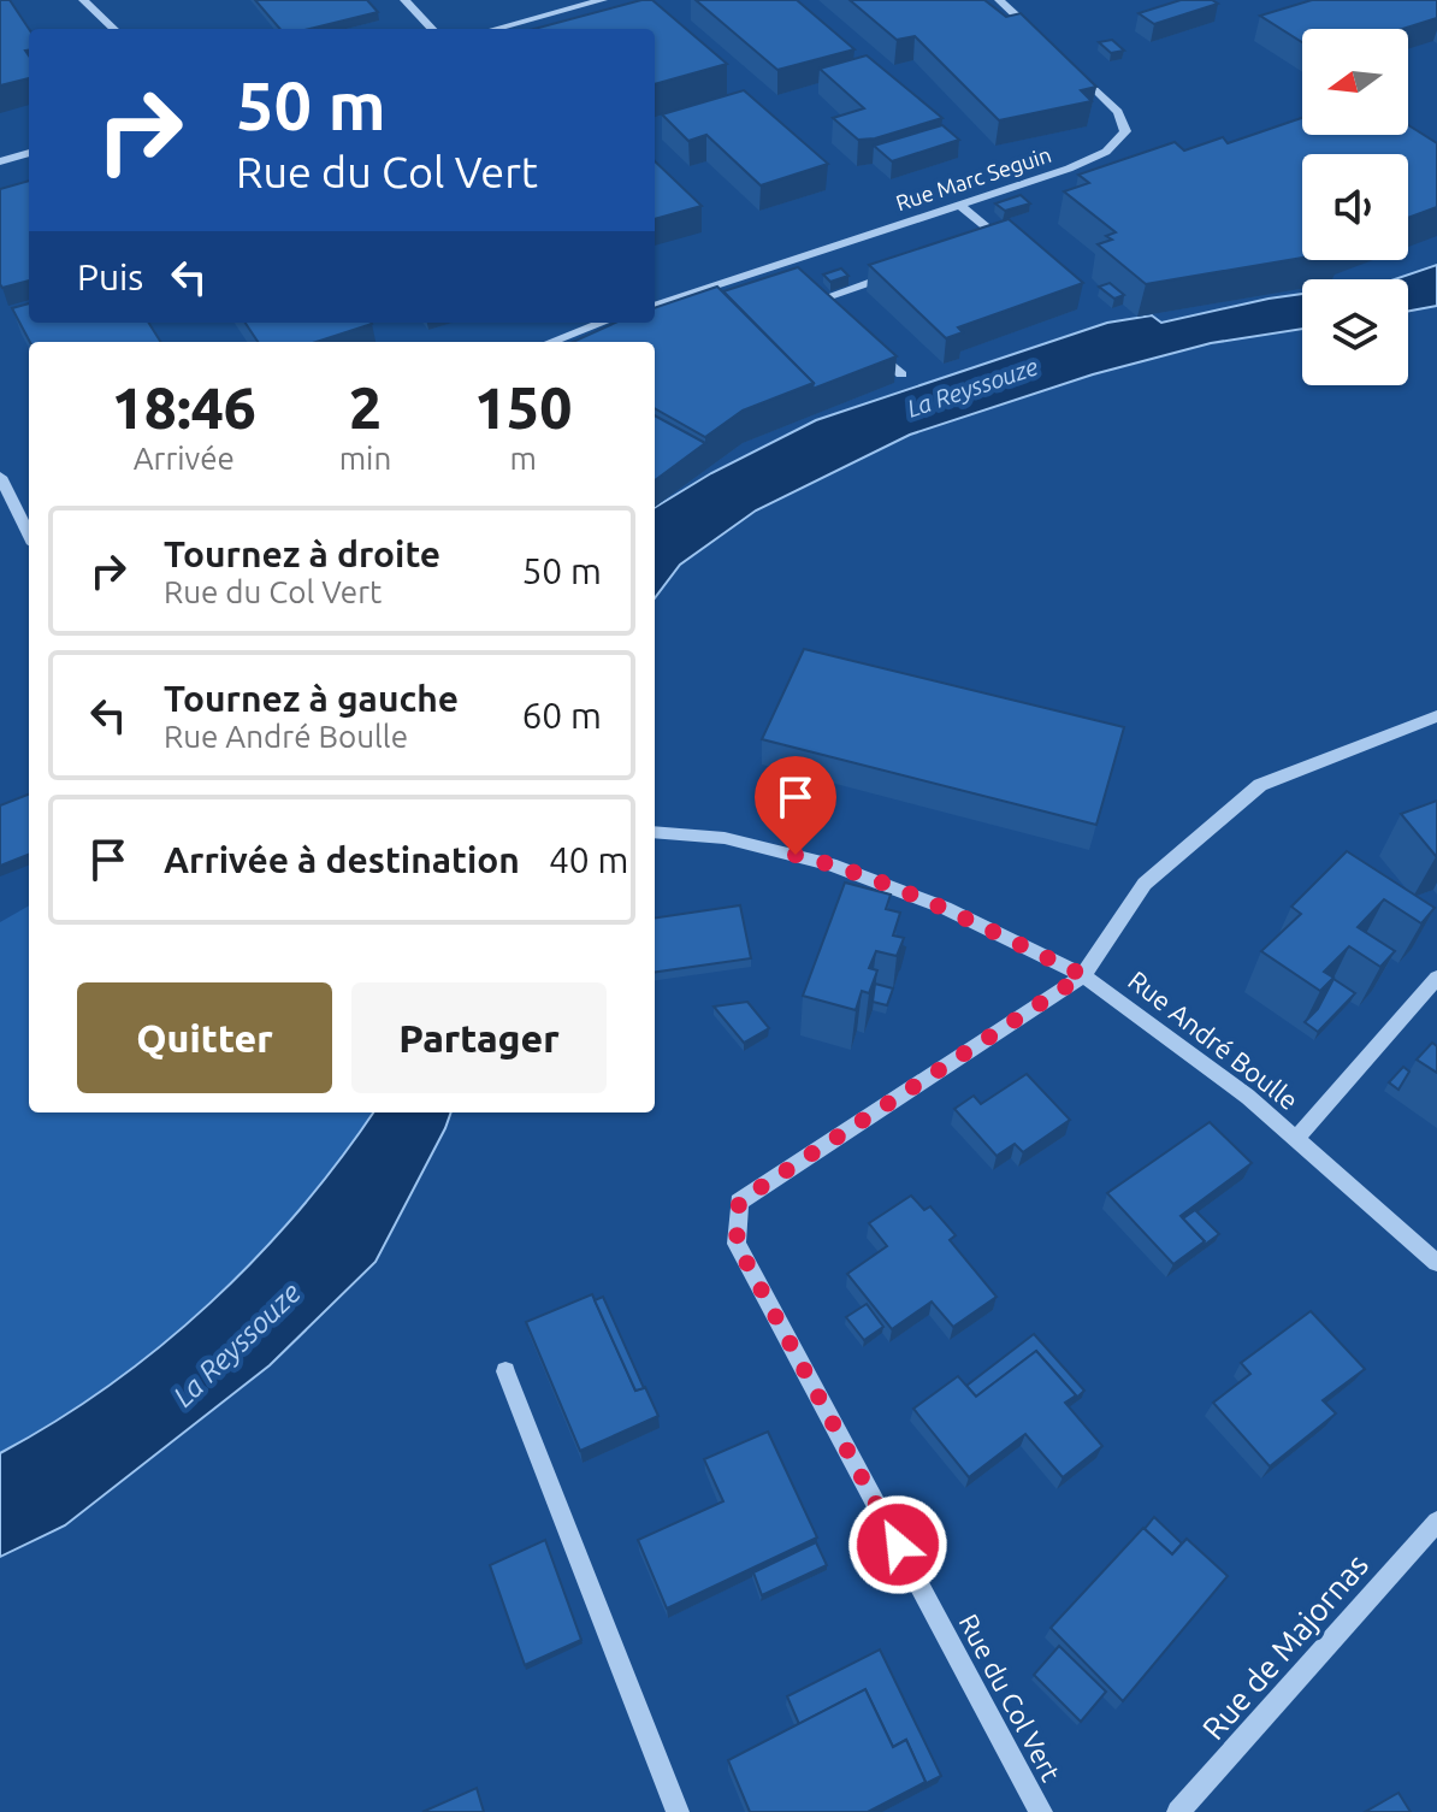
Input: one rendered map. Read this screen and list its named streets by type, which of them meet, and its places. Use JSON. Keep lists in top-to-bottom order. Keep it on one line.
{"streets":{"street":["Rue Marc Seguin","Rue André Boulle","Rue de Majornas","Rue du Col Vert"]},"crossings":[["Rue André Boulle","Rue du Col Vert"]],"water":["La Reyssouze"],"north":"left","page":{"turn":["50 m","Rue du Col Vert"],"then":"Puis","eta":["18:46","Arrivée","2","min","150","m"],"list":[{"name":"Tournez à droite","note":"Rue du Col Vert","value":"50 m"},{"name":"Tournez à gauche","note":"Rue André Boulle","value":"60 m"},{"name":"Arrivée à destination","value":"40 m"}],"buttons":["Quitter","Partager"]}}
